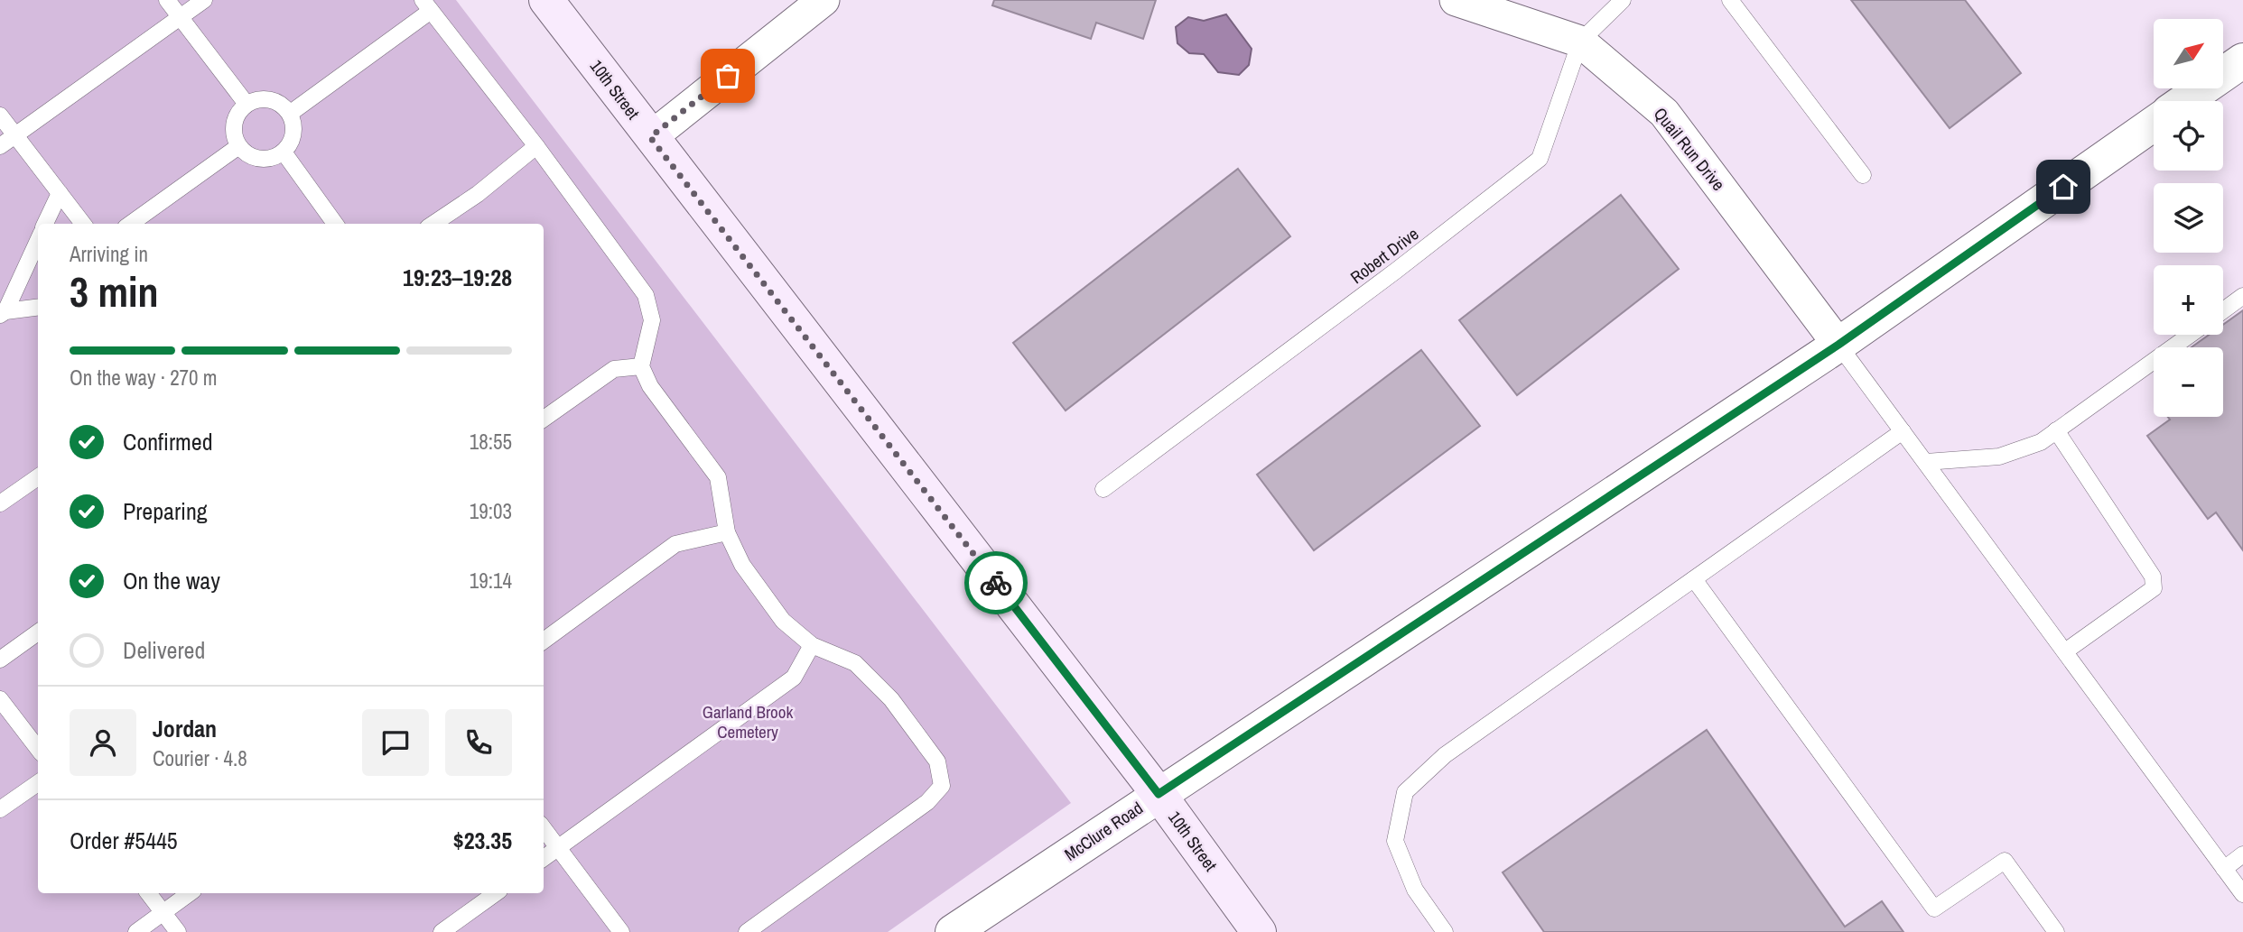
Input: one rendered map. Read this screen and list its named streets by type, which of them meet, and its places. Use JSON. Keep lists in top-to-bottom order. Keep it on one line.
{"streets":{"main road":["10th Street"],"street":["Quail Run Drive","McClure Road"],"lane":["Robert Drive"]},"crossings":[["10th Street","McClure Road"],["Quail Run Drive","Robert Drive"],["Quail Run Drive","McClure Road"]],"parks":["Garland Brook Cemetery"],"north":"top right","page":{"map_buttons":["+","−"],"heading":["3 min","Arriving in","19:23–19:28"],"panel":["Jordan","Courier · 4.8","Order #5445","$23.35"],"bar":"On the way · 270 m","list":[["Confirmed","18:55"],["Preparing","19:03"],["On the way","19:14"],"Delivered"]}}
